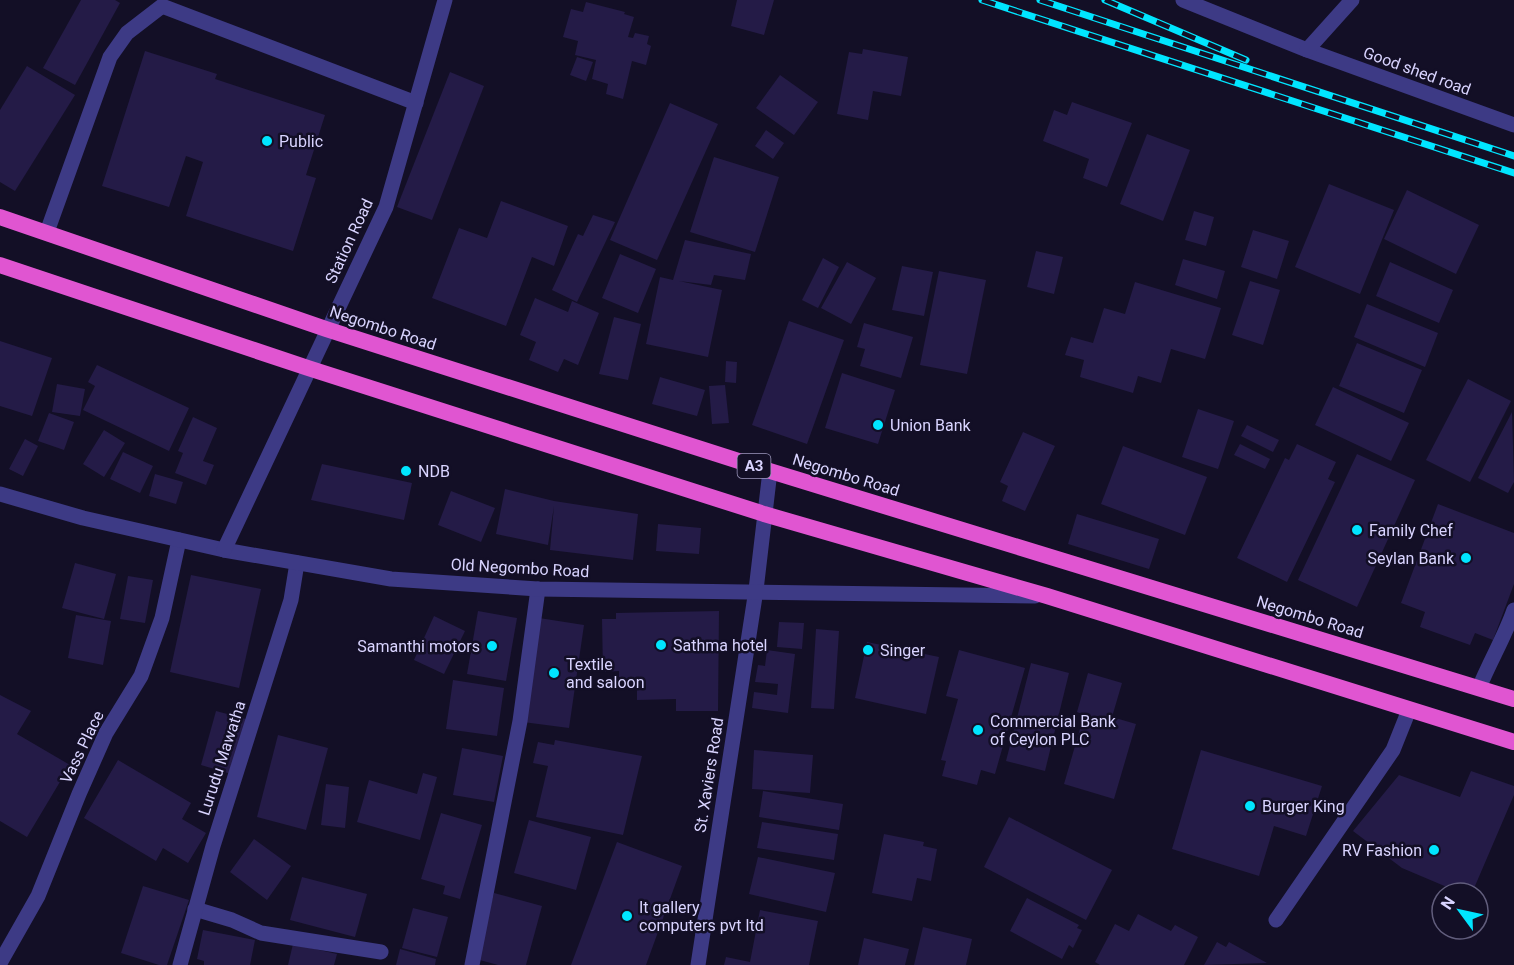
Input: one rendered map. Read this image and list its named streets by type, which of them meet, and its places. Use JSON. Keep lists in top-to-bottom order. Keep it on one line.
{"streets":{"highway":["Negombo Road","A3"],"street":["Good shed road","Station Road","Old Negombo Road","Vass Place","Lurudu Mawatha","St. Xaviers Road"]},"crossings":[["Station Road","Negombo Road"],["Station Road","Old Negombo Road"],["Negombo Road","St. Xaviers Road"],["Old Negombo Road","Vass Place"],["Old Negombo Road","Lurudu Mawatha"],["Old Negombo Road","St. Xaviers Road"]],"places":["Public","Union Bank","NDB","Family Chef","Seylan Bank","Sathma hotel","Samanthi motors","Singer","Textile and saloon","Commercial Bank of Ceylon PLC","Burger King","RV Fashion","It gallery computers pvt ltd"],"north":"top left"}
